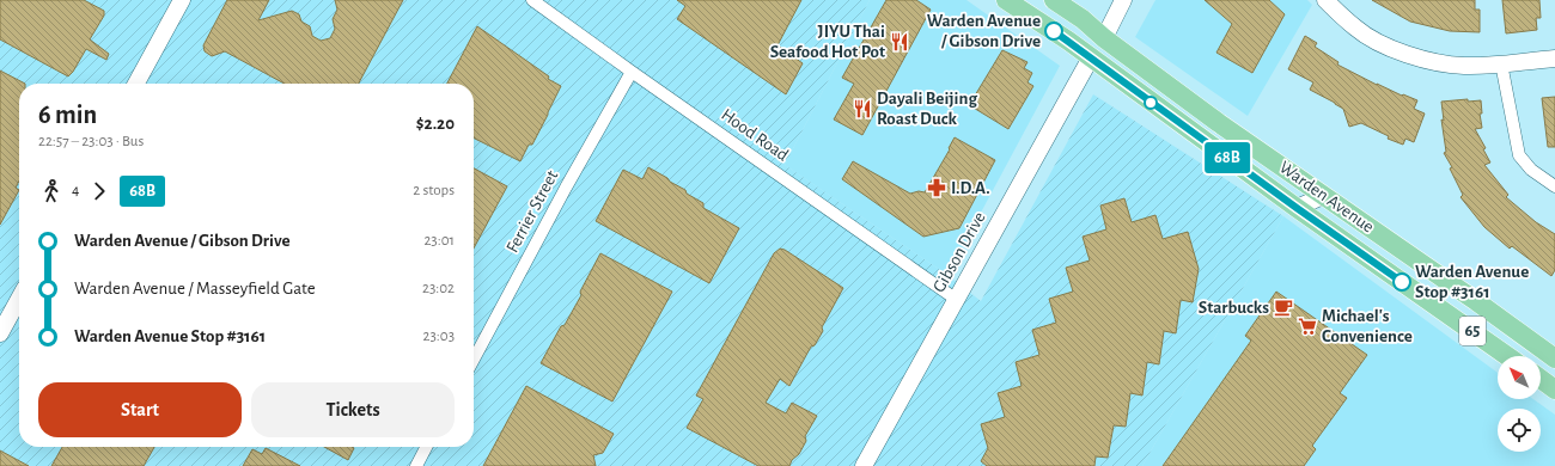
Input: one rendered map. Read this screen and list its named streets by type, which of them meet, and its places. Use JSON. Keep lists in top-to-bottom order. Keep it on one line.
{"streets":{"main road":["Warden Avenue","Gibson Drive","65"],"street":["Hood Road","Ferrier Street"]},"crossings":[["Hood Road","Ferrier Street"],["Hood Road","Gibson Drive"],["Warden Avenue","Gibson Drive"]],"places":{"other":["Warden Avenue / Gibson Drive","Warden Avenue Stop #3161"],"restaurant":["JIYU Thai Seafood Hot Pot","Dayali Beijing Roast Duck"],"pharmacy":["I.D.A."],"cafe":["Starbucks"],"supermarket":["Michael's Convenience"]},"lines":["bus line 68B"],"north":"top left","page":{"on_map":"68B","heading":["6 min","22:57 – 23:03 · Bus","$2.20"],"legs":["4","68B","2 stops"],"list":[{"name":"Warden Avenue / Gibson Drive","value":"23:01"},{"name":"Warden Avenue / Masseyfield Gate","value":"23:02"},{"name":"Warden Avenue Stop #3161","value":"23:03"}],"buttons":["Start","Tickets"]}}
